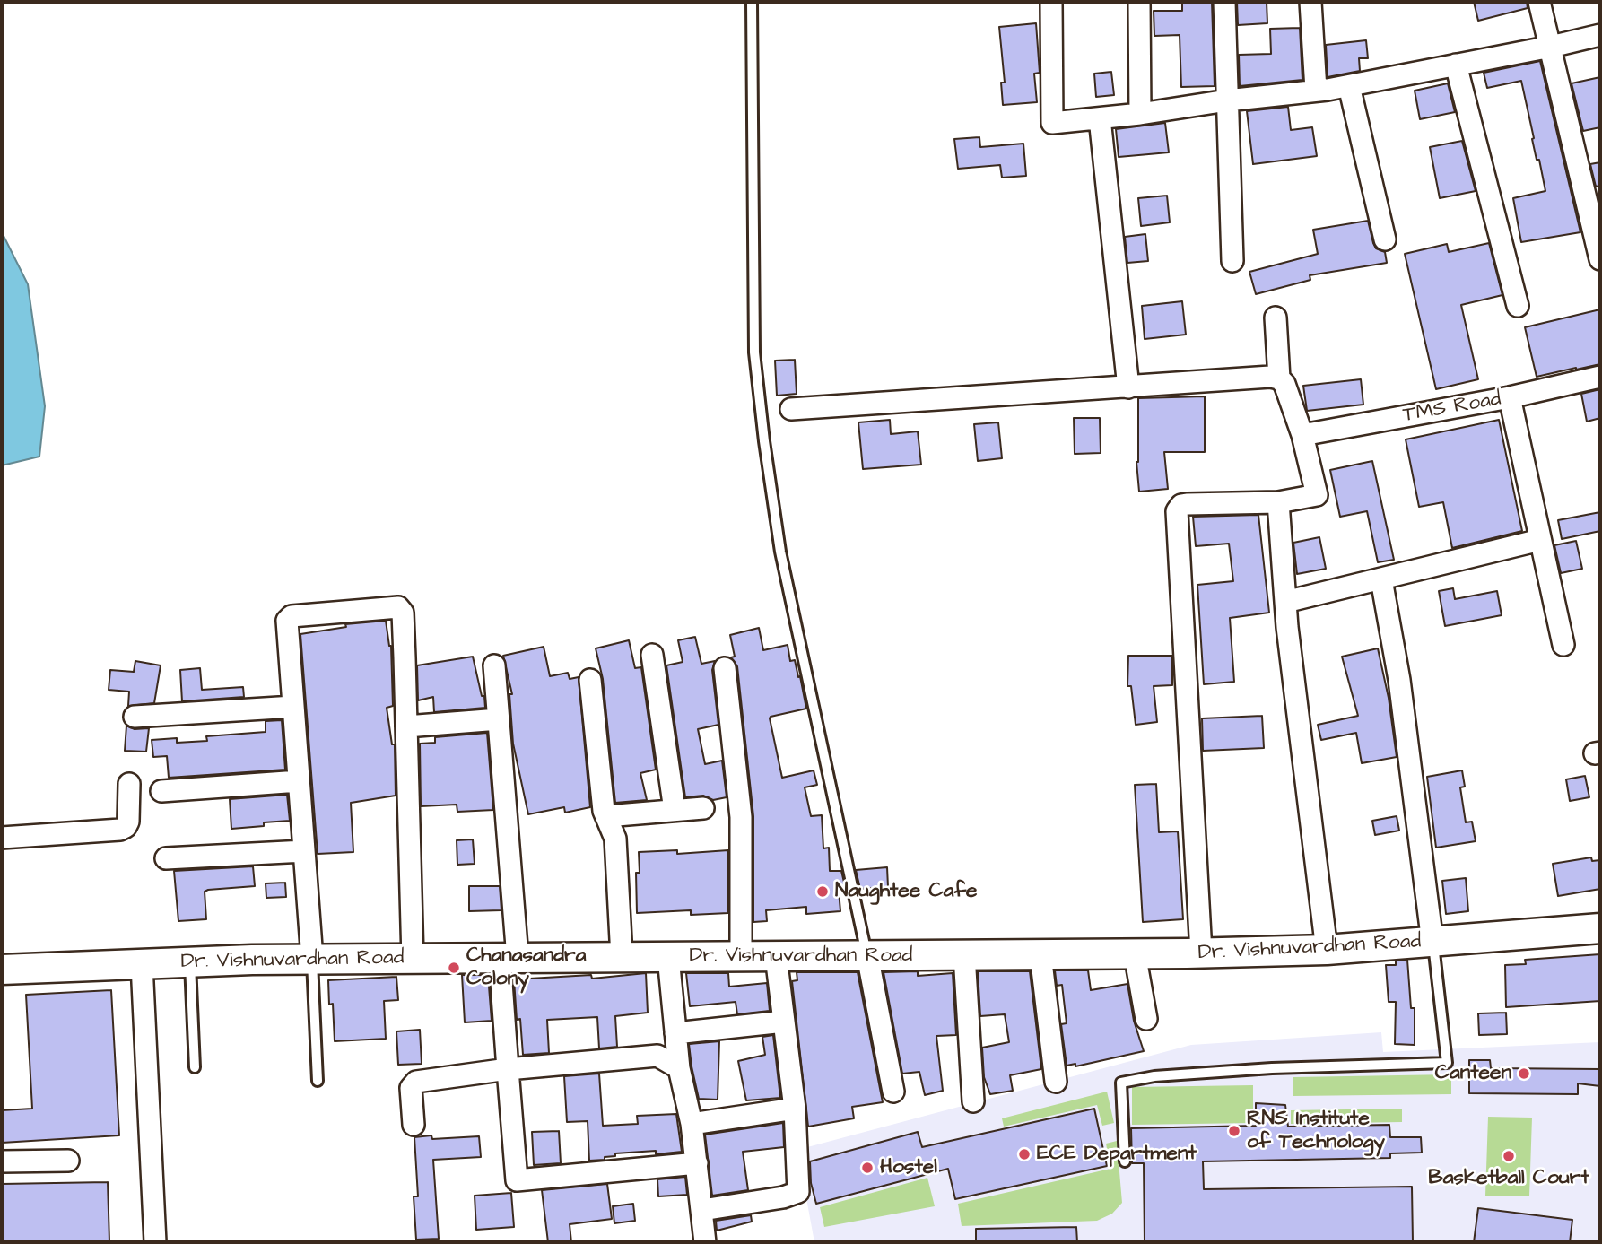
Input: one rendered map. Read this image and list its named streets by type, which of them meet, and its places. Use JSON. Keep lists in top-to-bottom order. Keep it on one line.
{"streets":{"main road":["Dr. Vishnuvardhan Road"],"street":["TMS Road"]},"places":["Naughtee Cafe","Chanasandra Colony","Canteen","RNS Institute of Technology","ECE Department","Basketball Court","Hostel"]}
